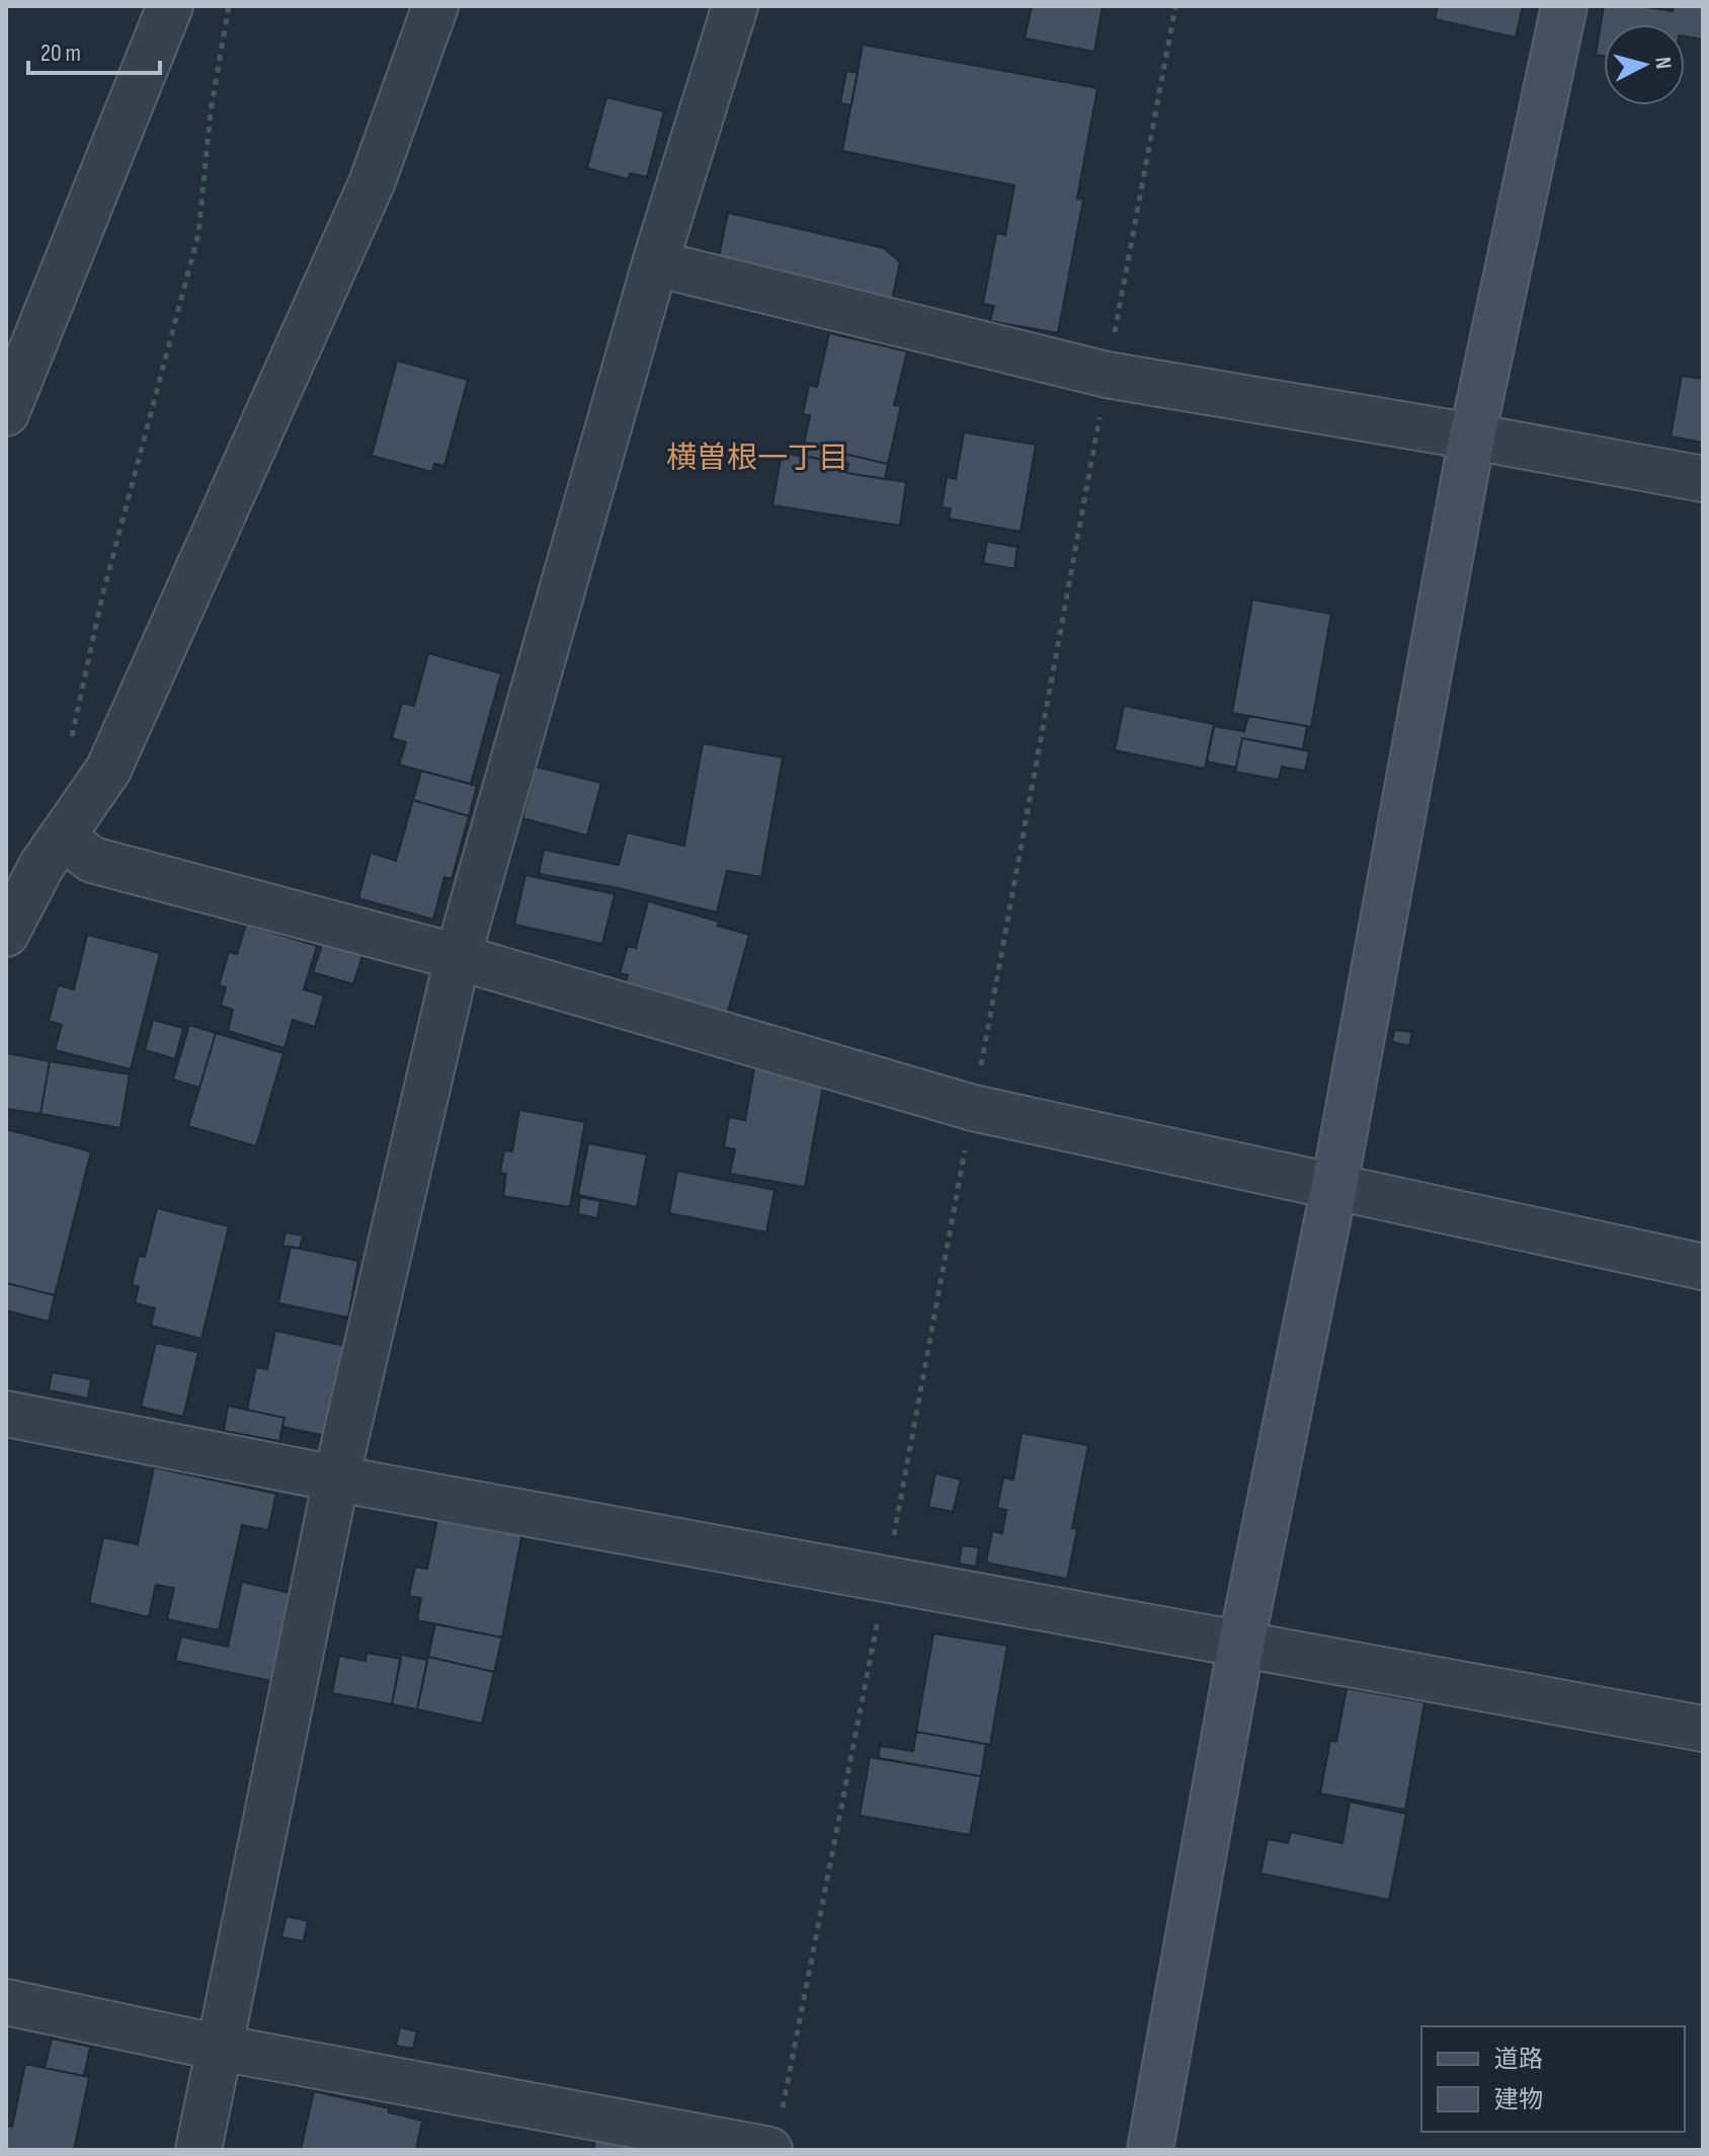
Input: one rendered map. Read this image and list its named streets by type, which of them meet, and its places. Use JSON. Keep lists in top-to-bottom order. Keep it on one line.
{"districts":["横曽根一丁目"],"legend":["道路","建物"],"scale_bar":"20 m","north":"right"}
